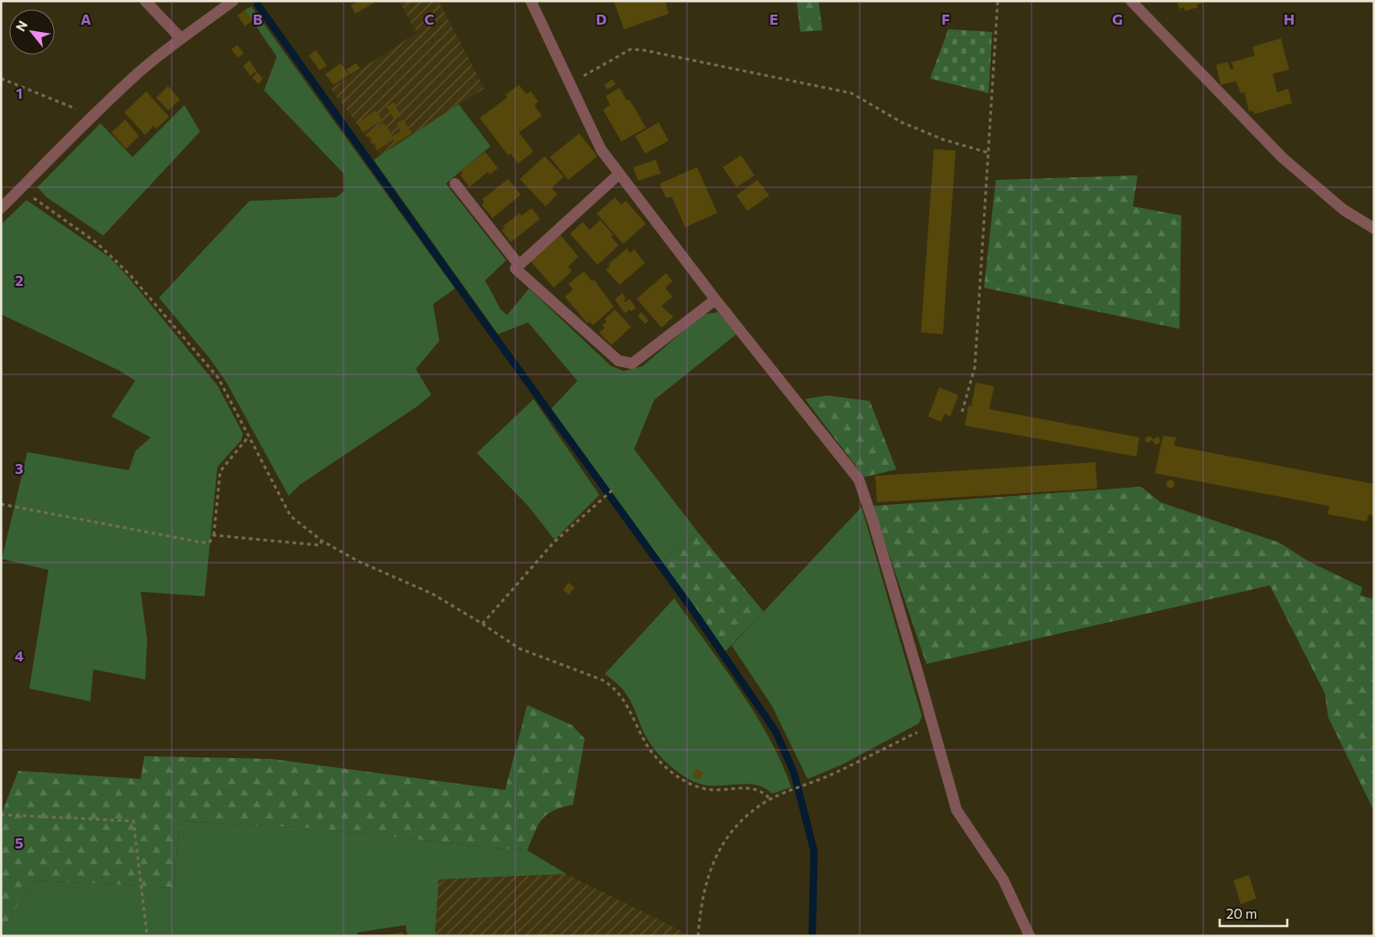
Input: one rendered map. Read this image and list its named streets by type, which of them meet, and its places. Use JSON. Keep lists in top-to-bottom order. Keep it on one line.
{"scale_bar":"20 m","north":"top left","grid":{"columns":["A","B","C","D","E","F","G","H"],"rows":["1","2","3","4","5"]}}
